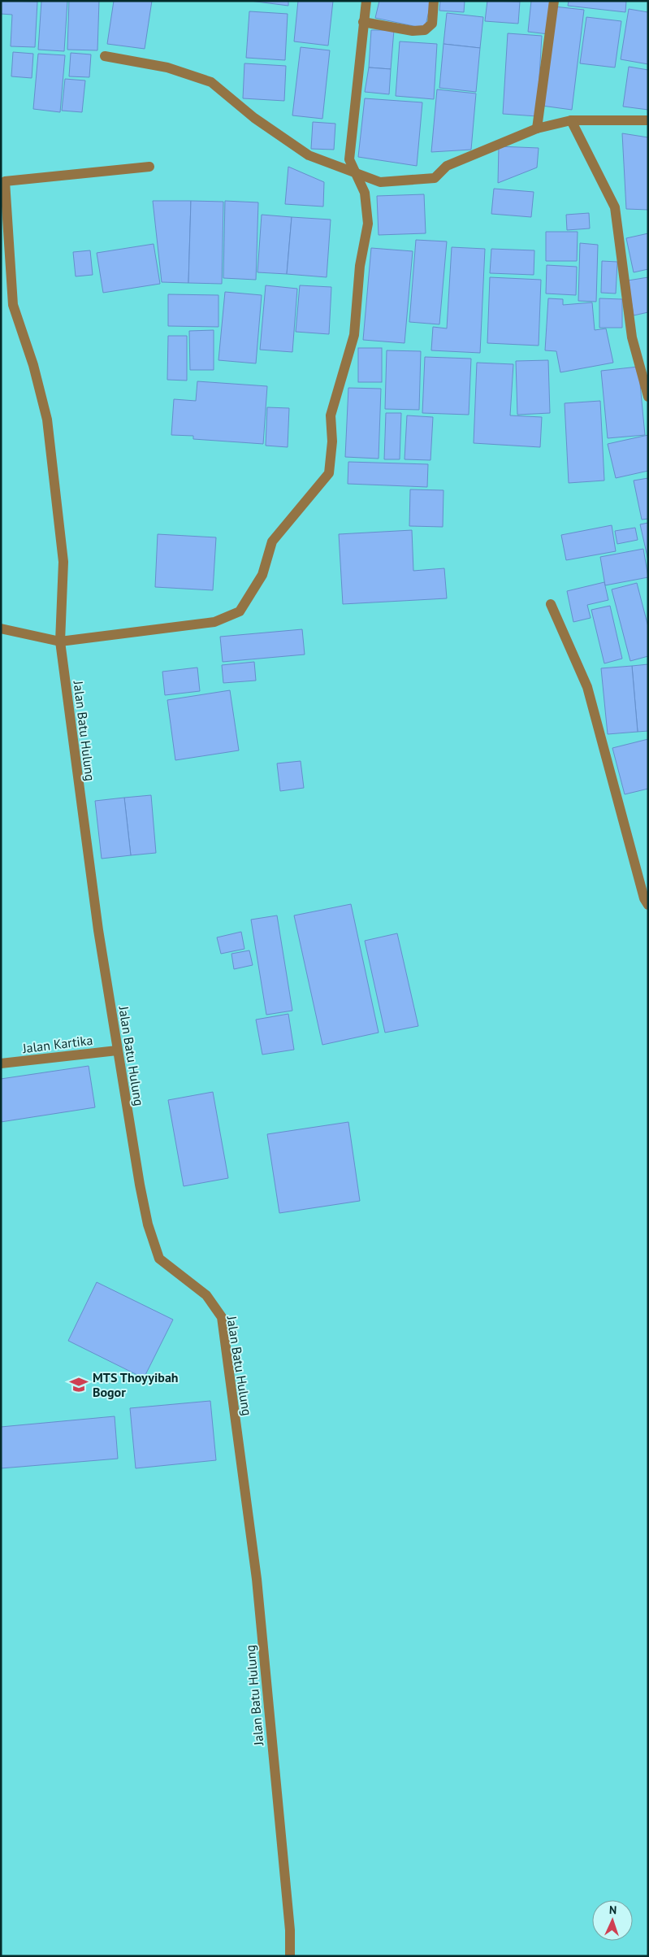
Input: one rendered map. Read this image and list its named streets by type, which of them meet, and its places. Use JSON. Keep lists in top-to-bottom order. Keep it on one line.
{"streets":{"street":["Jalan Batu Hulung","Jalan Kartika"]},"crossings":[["Jalan Batu Hulung","Jalan Kartika"]],"places":{"school or university":["MTS Thoyyibah Bogor"]},"north":"top"}
